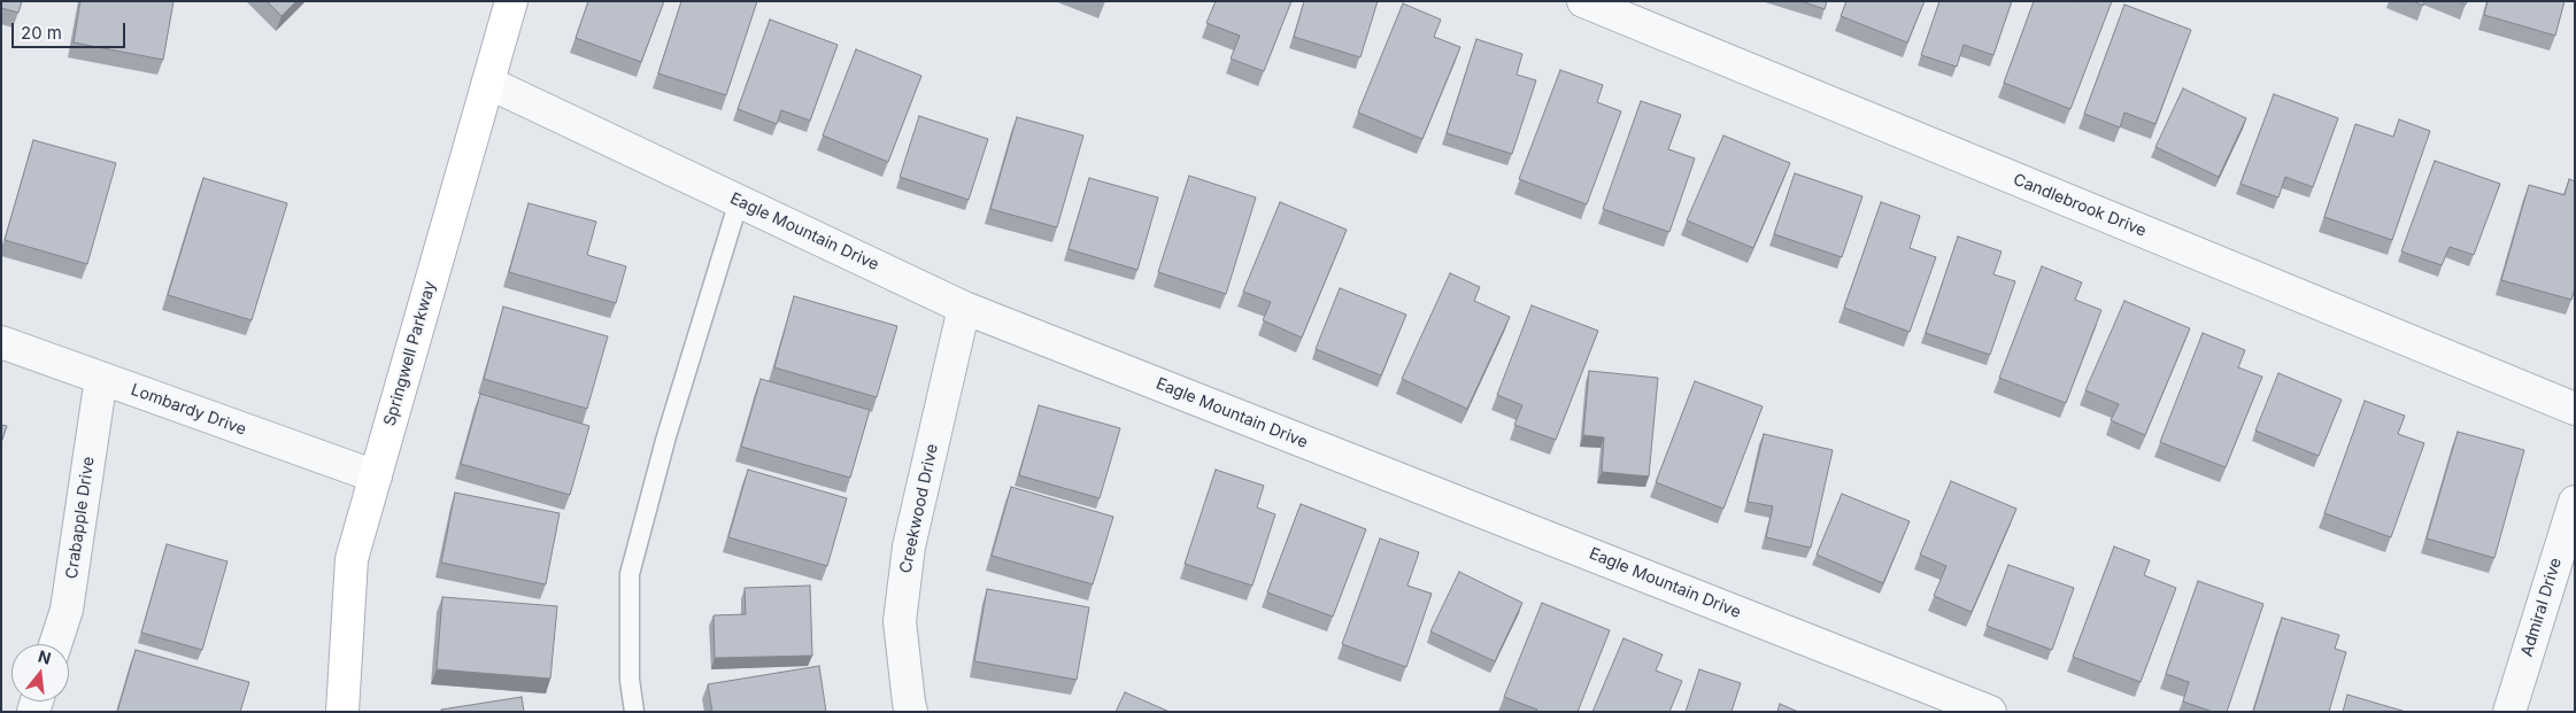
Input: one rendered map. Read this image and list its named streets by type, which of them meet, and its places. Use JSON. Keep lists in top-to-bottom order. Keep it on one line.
{"streets":{"street":["Candlebrook Drive","Eagle Mountain Drive","Springwell Parkway","Lombardy Drive","Creekwood Drive","Crabapple Drive","Admiral Drive"]},"crossings":[["Eagle Mountain Drive","Springwell Parkway"],["Eagle Mountain Drive","Creekwood Drive"],["Springwell Parkway","Lombardy Drive"],["Lombardy Drive","Crabapple Drive"]],"scale_bar":"20 m","north":"top"}
